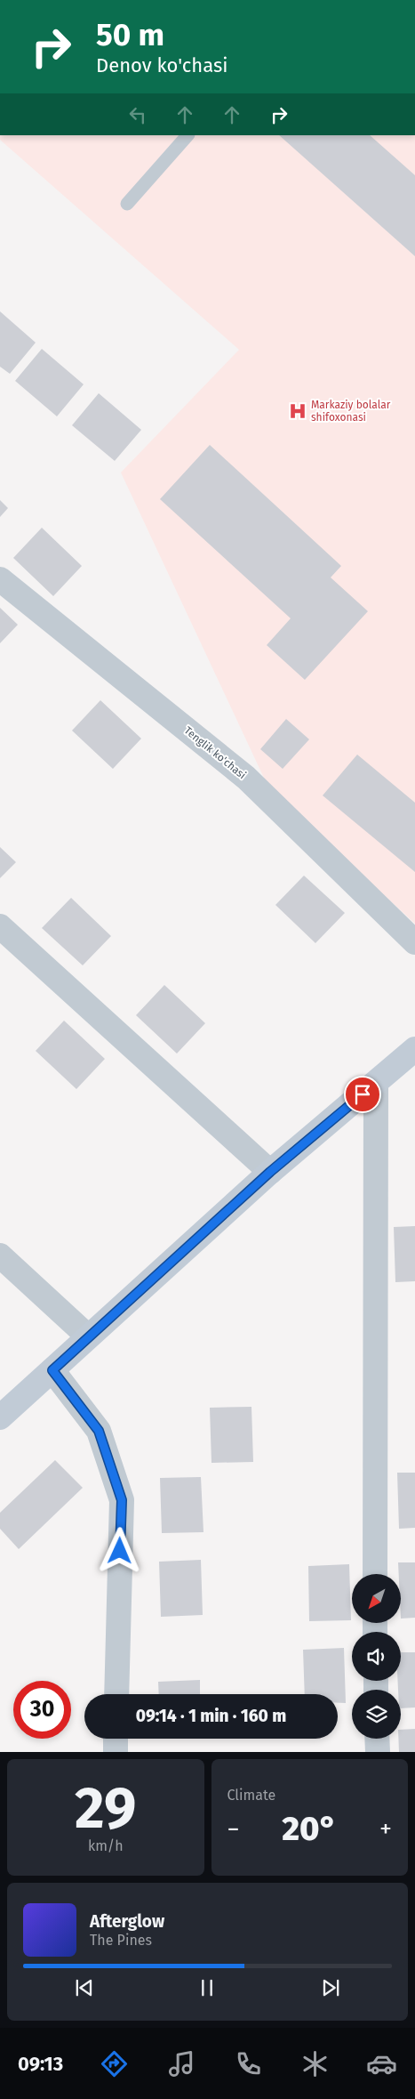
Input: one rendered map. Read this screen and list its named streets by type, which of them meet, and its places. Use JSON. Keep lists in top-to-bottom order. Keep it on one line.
{"streets":{"street":["Tenglik ko'chasi"]},"places":{"hospital":["Markaziy bolalar shifoxonasi"]},"north":"bottom left","page":{"turn":["50 m","Denov ko'chasi"],"limit":"30","trip":"09:14 · 1 min · 160 m","tile":[["29","km/h"],"Climate"],"heat":["−","20°","+"],"song":["Afterglow","The Pines"],"tabs":"09:13"}}
